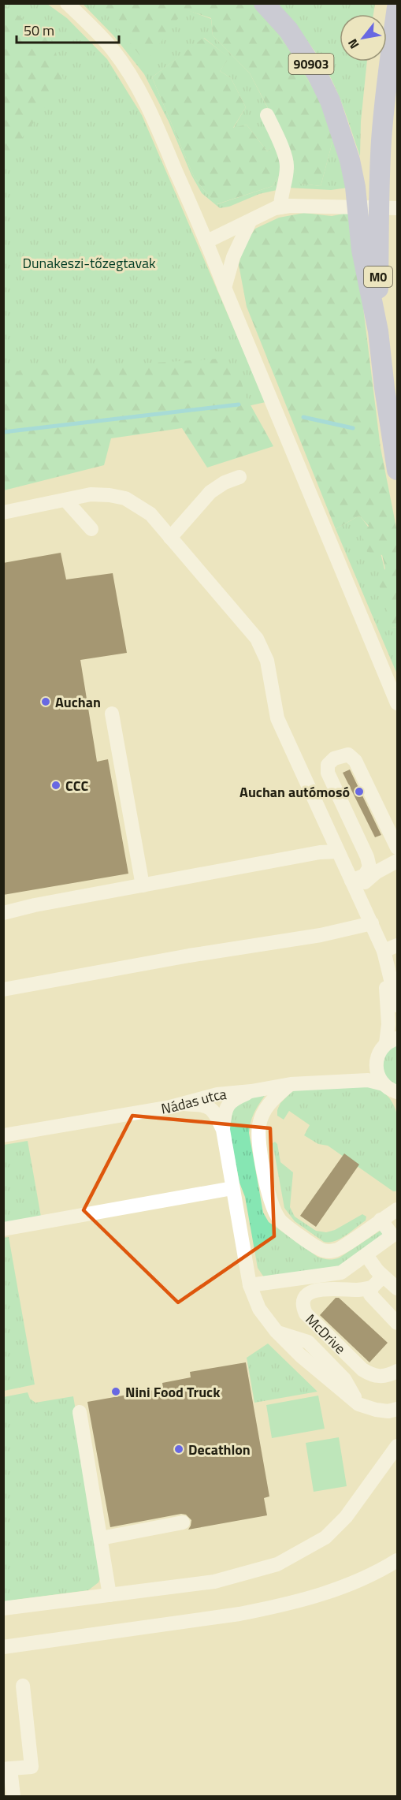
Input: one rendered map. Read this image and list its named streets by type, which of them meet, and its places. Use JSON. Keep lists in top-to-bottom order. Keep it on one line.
{"streets":{"highway":["90903","M0"],"street":["Nádas utca","McDrive"]},"crossings":[["90903","M0"]],"parks":["Dunakeszi-tőzegtavak"],"places":["Auchan","CCC","Auchan autómosó","Nini Food Truck","Decathlon"],"scale_bar":"50 m","north":"bottom left"}
